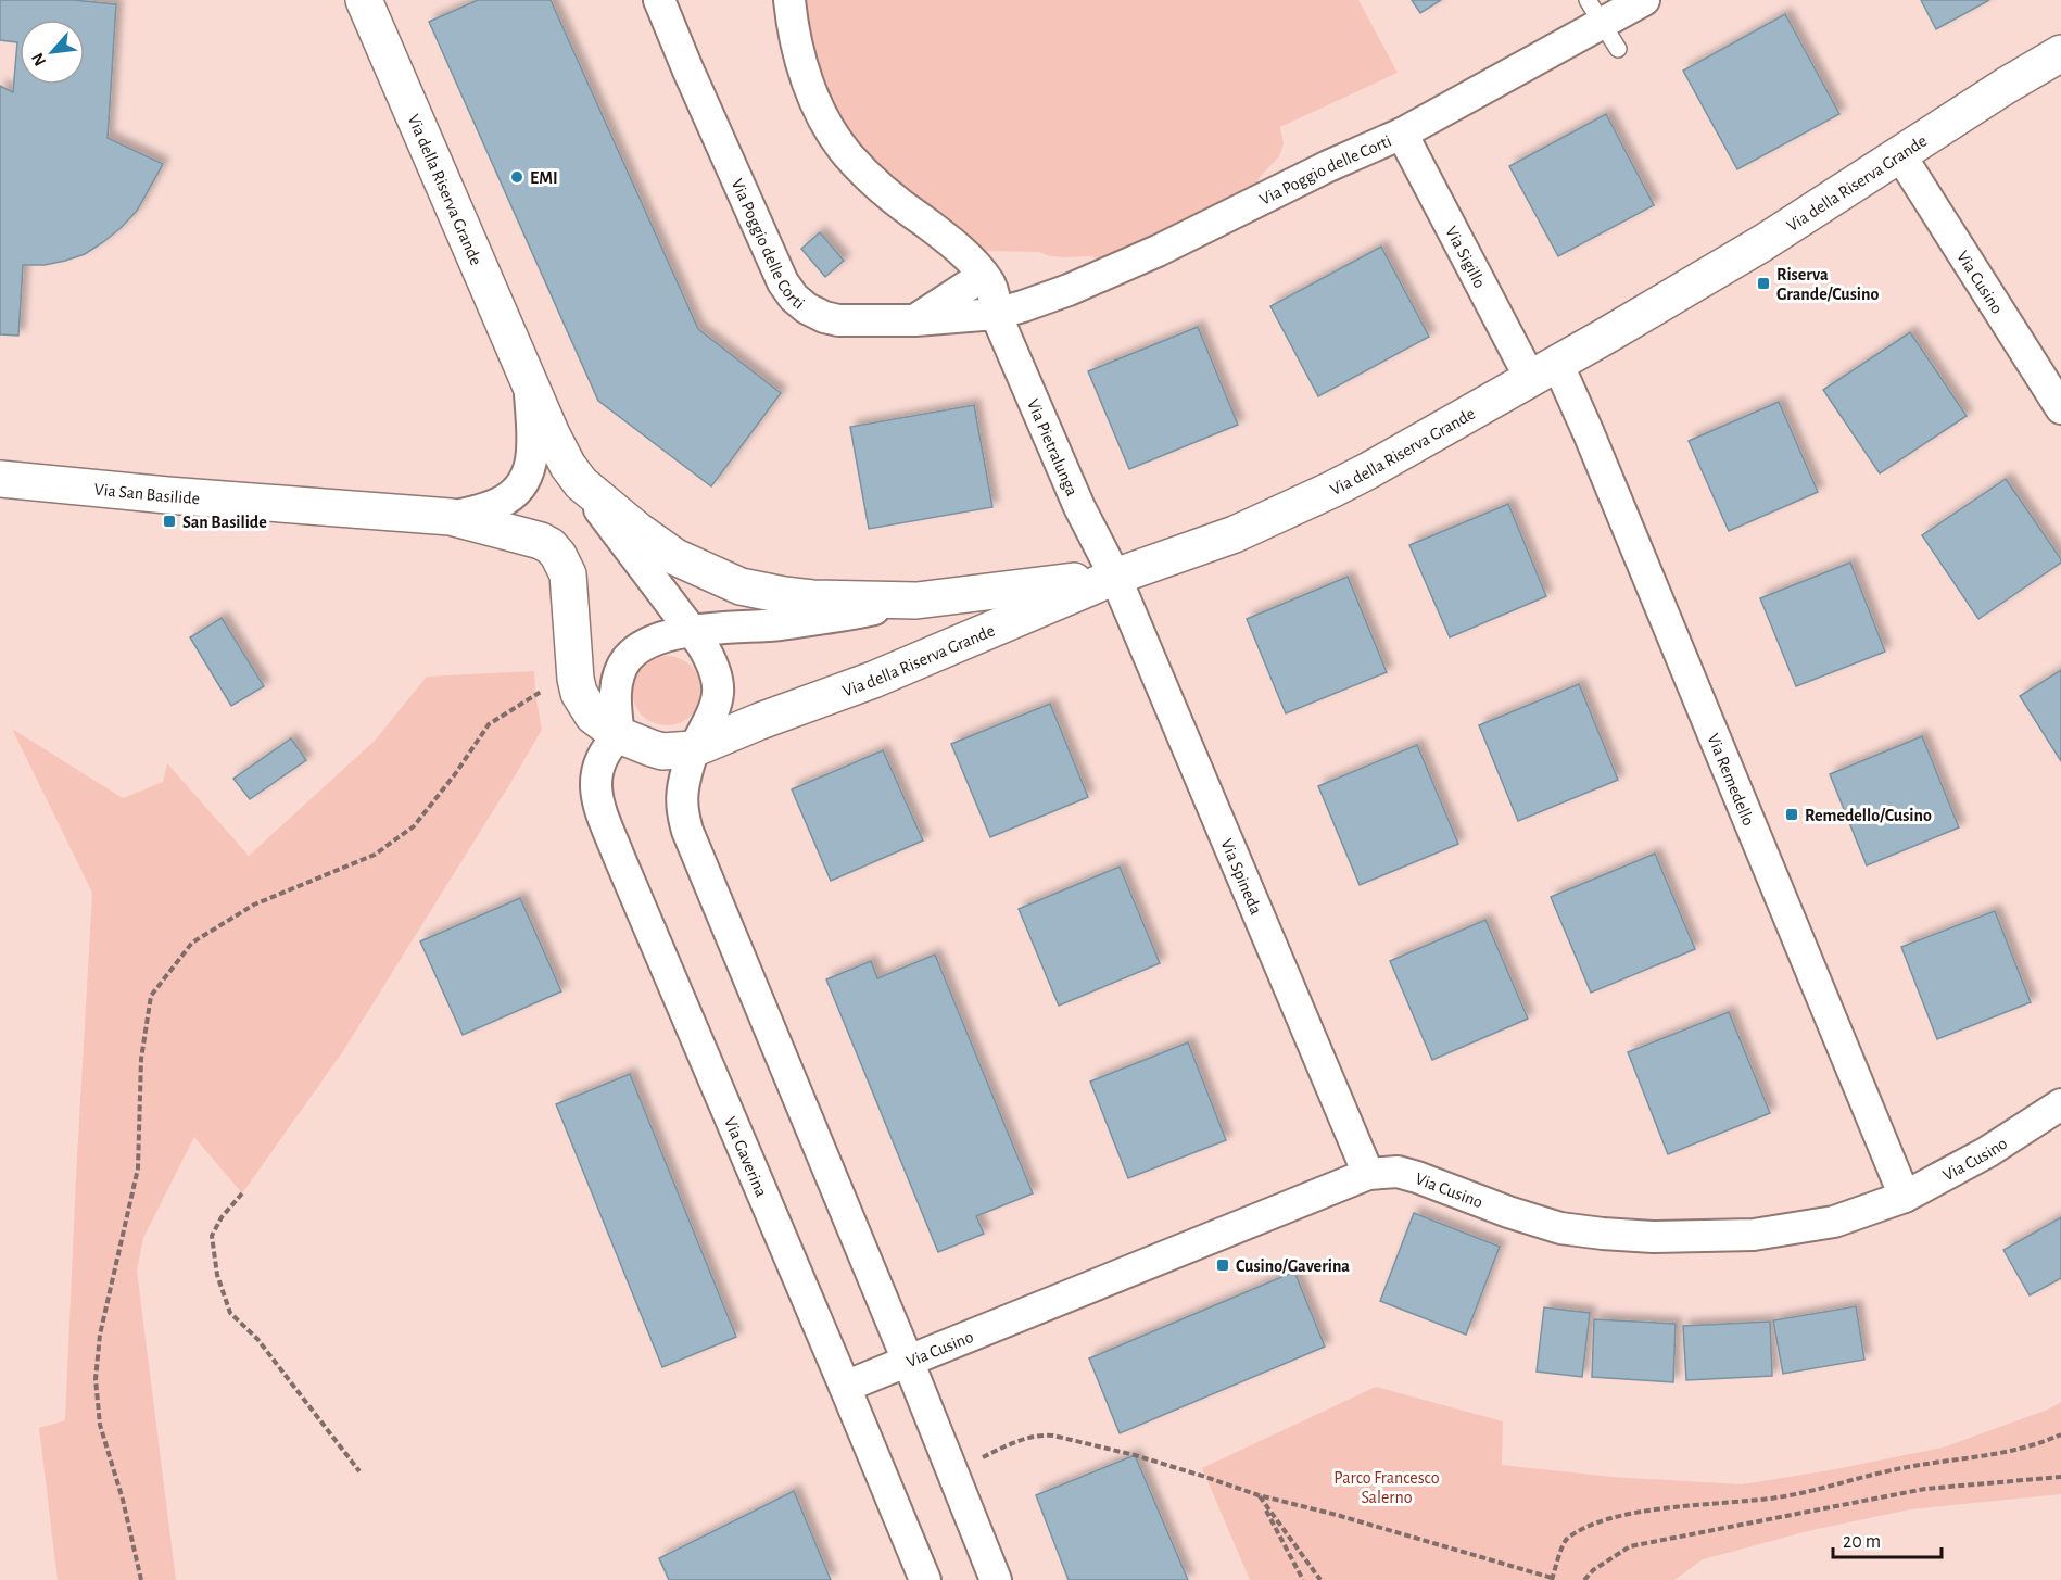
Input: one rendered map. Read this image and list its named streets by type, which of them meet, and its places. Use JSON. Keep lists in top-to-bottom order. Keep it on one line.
{"streets":{"street":["Via Poggio delle Corti","Via della Riserva Grande","Via Sigillo","Via Cusino","Via Pietralunga","Via San Basilide","Via Remedello","Via Spineda","Via Gaverina"]},"crossings":[["Via Poggio delle Corti","Via Sigillo"],["Via Poggio delle Corti","Via Pietralunga"],["Via della Riserva Grande","Via Sigillo"],["Via della Riserva Grande","Via Cusino"],["Via della Riserva Grande","Via Pietralunga"],["Via della Riserva Grande","Via San Basilide"],["Via della Riserva Grande","Via Remedello"],["Via della Riserva Grande","Via Spineda"],["Via della Riserva Grande","Via Gaverina"],["Via Sigillo","Via Remedello"],["Via Cusino","Via Remedello"],["Via Cusino","Via Spineda"],["Via Cusino","Via Gaverina"],["Via Pietralunga","Via Spineda"],["Via San Basilide","Via Gaverina"]],"parks":["Parco Francesco Salerno"],"places":{"other":["EMI"],"transit":["Riserva Grande/Cusino","San Basilide","Remedello/Cusino","Cusino/Gaverina"]},"scale_bar":"20 m","north":"bottom left"}
